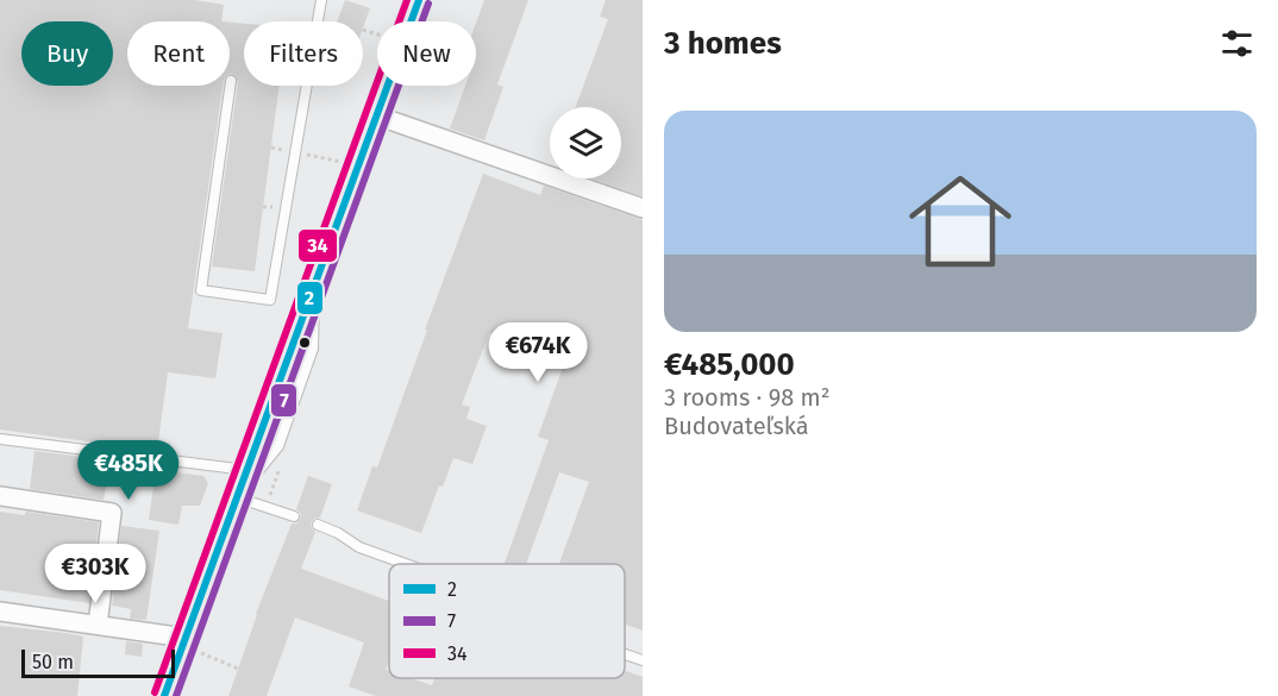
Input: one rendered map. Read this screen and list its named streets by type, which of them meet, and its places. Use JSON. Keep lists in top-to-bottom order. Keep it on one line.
{"lines":["transit line 2","transit line 34","transit line 7"],"legend":["2","7","34"],"scale_bar":"50 m","page":{"heading":"3 homes","chip":["Buy","Rent","Filters","New"],"list":[{"name":"€485,000","note":"3 rooms · 98 m² · Budovateľská"}],"price":["€674K","€485K","€303K"],"scale":"50 m"}}
